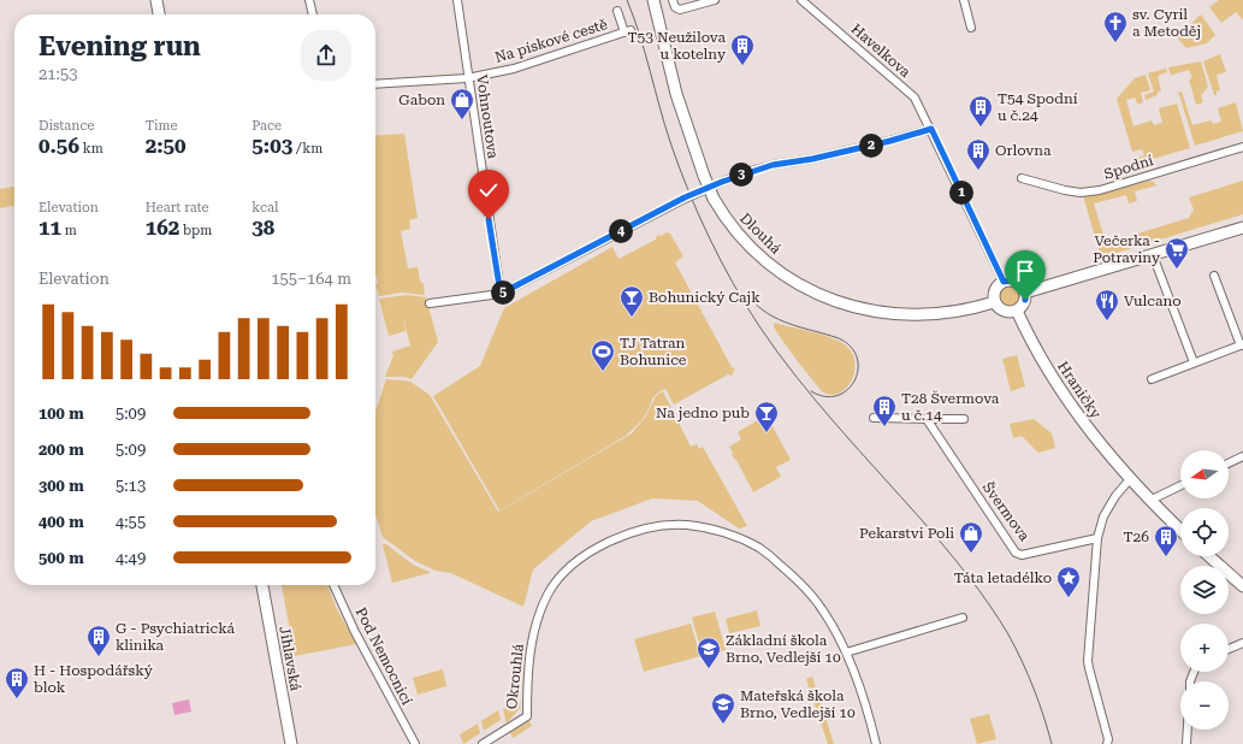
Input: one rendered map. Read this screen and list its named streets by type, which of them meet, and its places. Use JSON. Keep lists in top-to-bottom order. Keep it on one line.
{"streets":{"street":["Na pískové cestě","Havelkova","Vohnoutova","Spodní","Dlouhá","Hraničky","Švermova","Pod Nemocnicí","Jihlavská","Okrouhlá"]},"crossings":[["Na pískové cestě","Vohnoutova"],["Dlouhá","Hraničky"]],"places":{"church":["sv. Cyril a Metoděj"],"building":["T53 Neužilova u kotelny","T54 Spodní u č.24","Orlovna","T28 Švermova u č.14","T26","G - Psychiatrická klinika","H - Hospodářský blok"],"shop":["Gabon","Pekarstvi Poli"],"supermarket":["Večerka - Potraviny"],"bar":["Bohunický Cajk","Na jedno pub"],"restaurant":["Vulcano"],"sports":["TJ Tatran Bohunice"],"place":["Táta letadélko"],"school or university":["Základní škola Brno, Vedlejší 10","Mateřská škola Brno, Vedlejší 10"]},"north":"left","page":{"heading":["Evening run","21:53"],"stats":[["Distance","0.56 km"],["Time","2:50"],["Pace","5:03 /km"],["Elevation","11 m"],["Heart rate","162 bpm"],["kcal","38"]],"pins":["2","3","1","4","5"],"chart":["Elevation","155–164 m"],"list":[{"name":"100 m","note":"5:09"},{"name":"200 m","note":"5:09"},{"name":"300 m","note":"5:13"},{"name":"400 m","note":"4:55"},{"name":"500 m","note":"4:49"}],"map_buttons":["+","−"]}}
